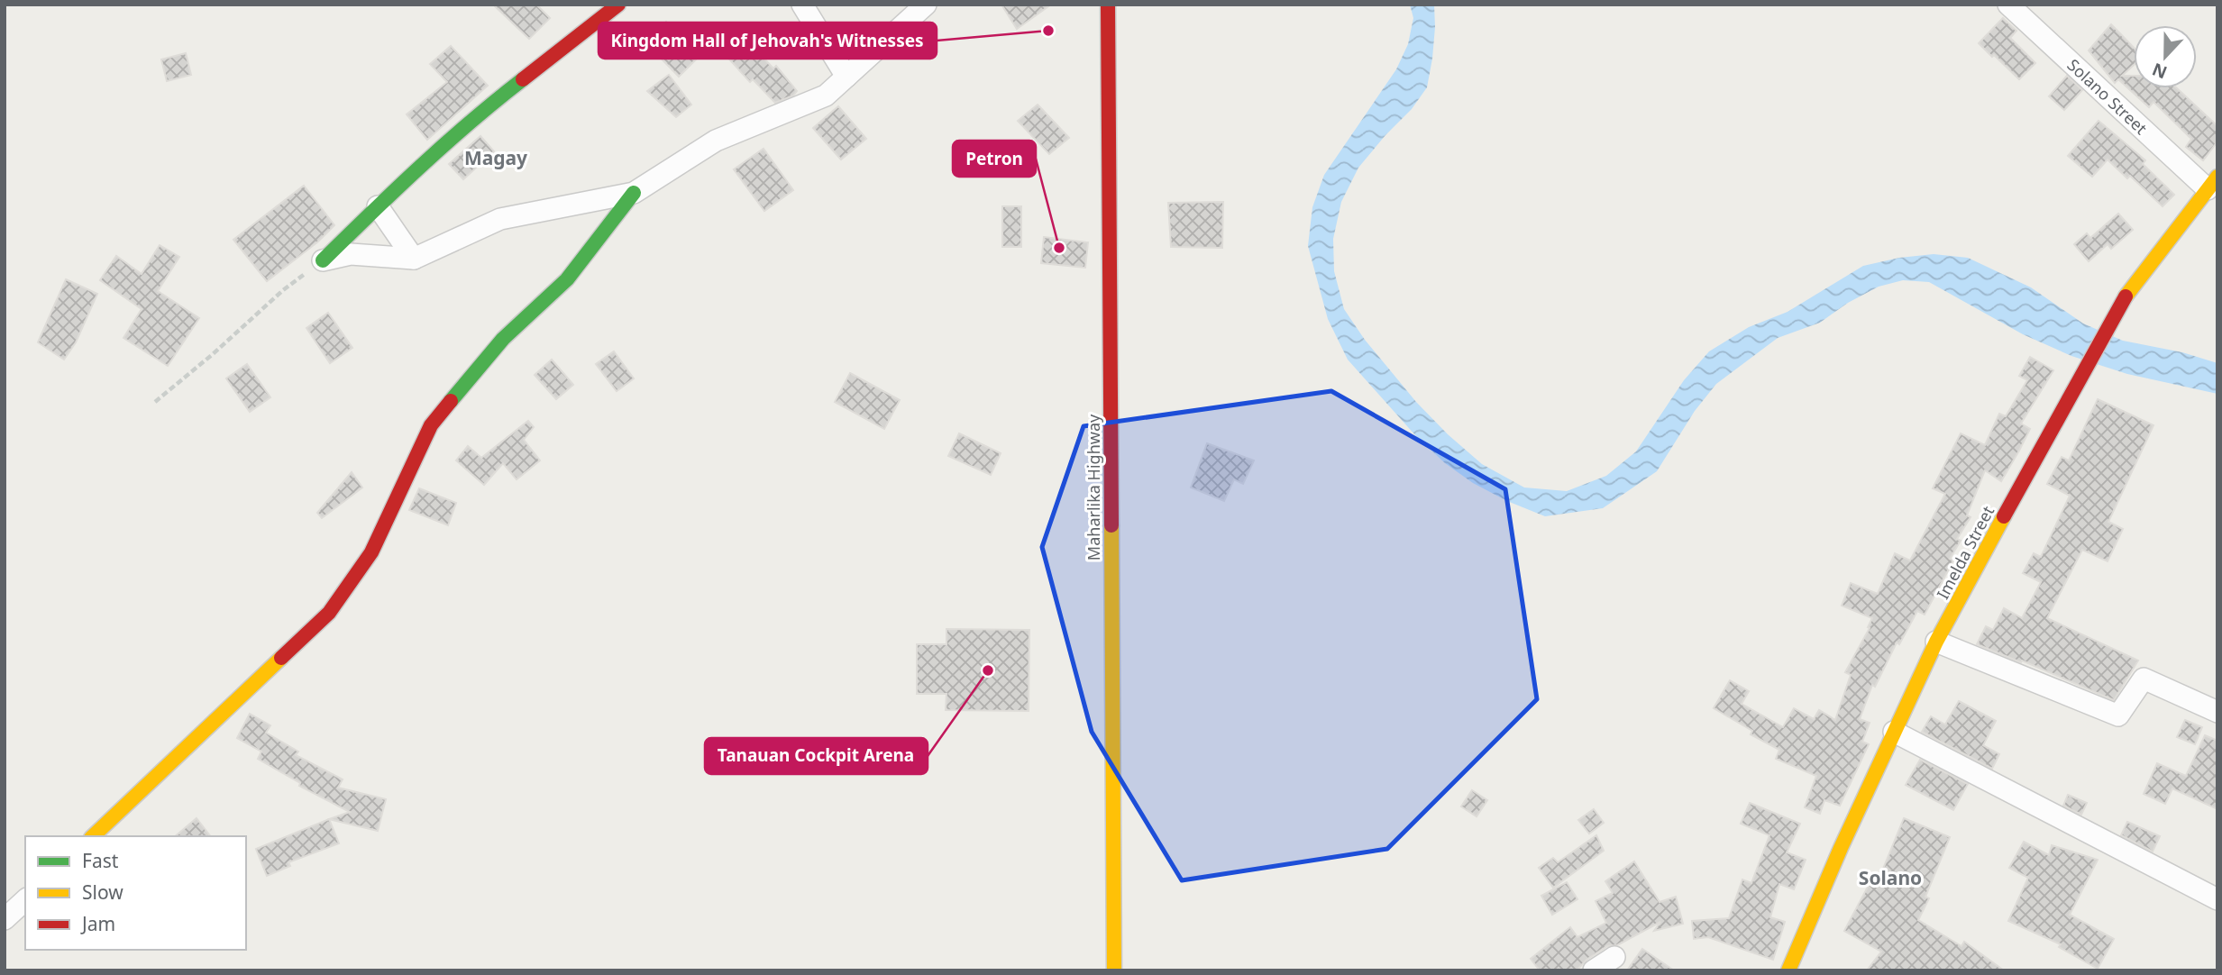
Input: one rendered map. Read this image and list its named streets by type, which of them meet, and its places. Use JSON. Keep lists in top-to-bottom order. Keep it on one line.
{"streets":{"main road":["Maharlika Highway","Imelda Street"],"street":["Solano Street"]},"crossings":[["Solano Street","Imelda Street"]],"districts":["Magay","Solano"],"places":["Kingdom Hall of Jehovah's Witnesses","Petron","Tanauan Cockpit Arena"],"legend":["Fast","Slow","Jam"],"north":"bottom"}
